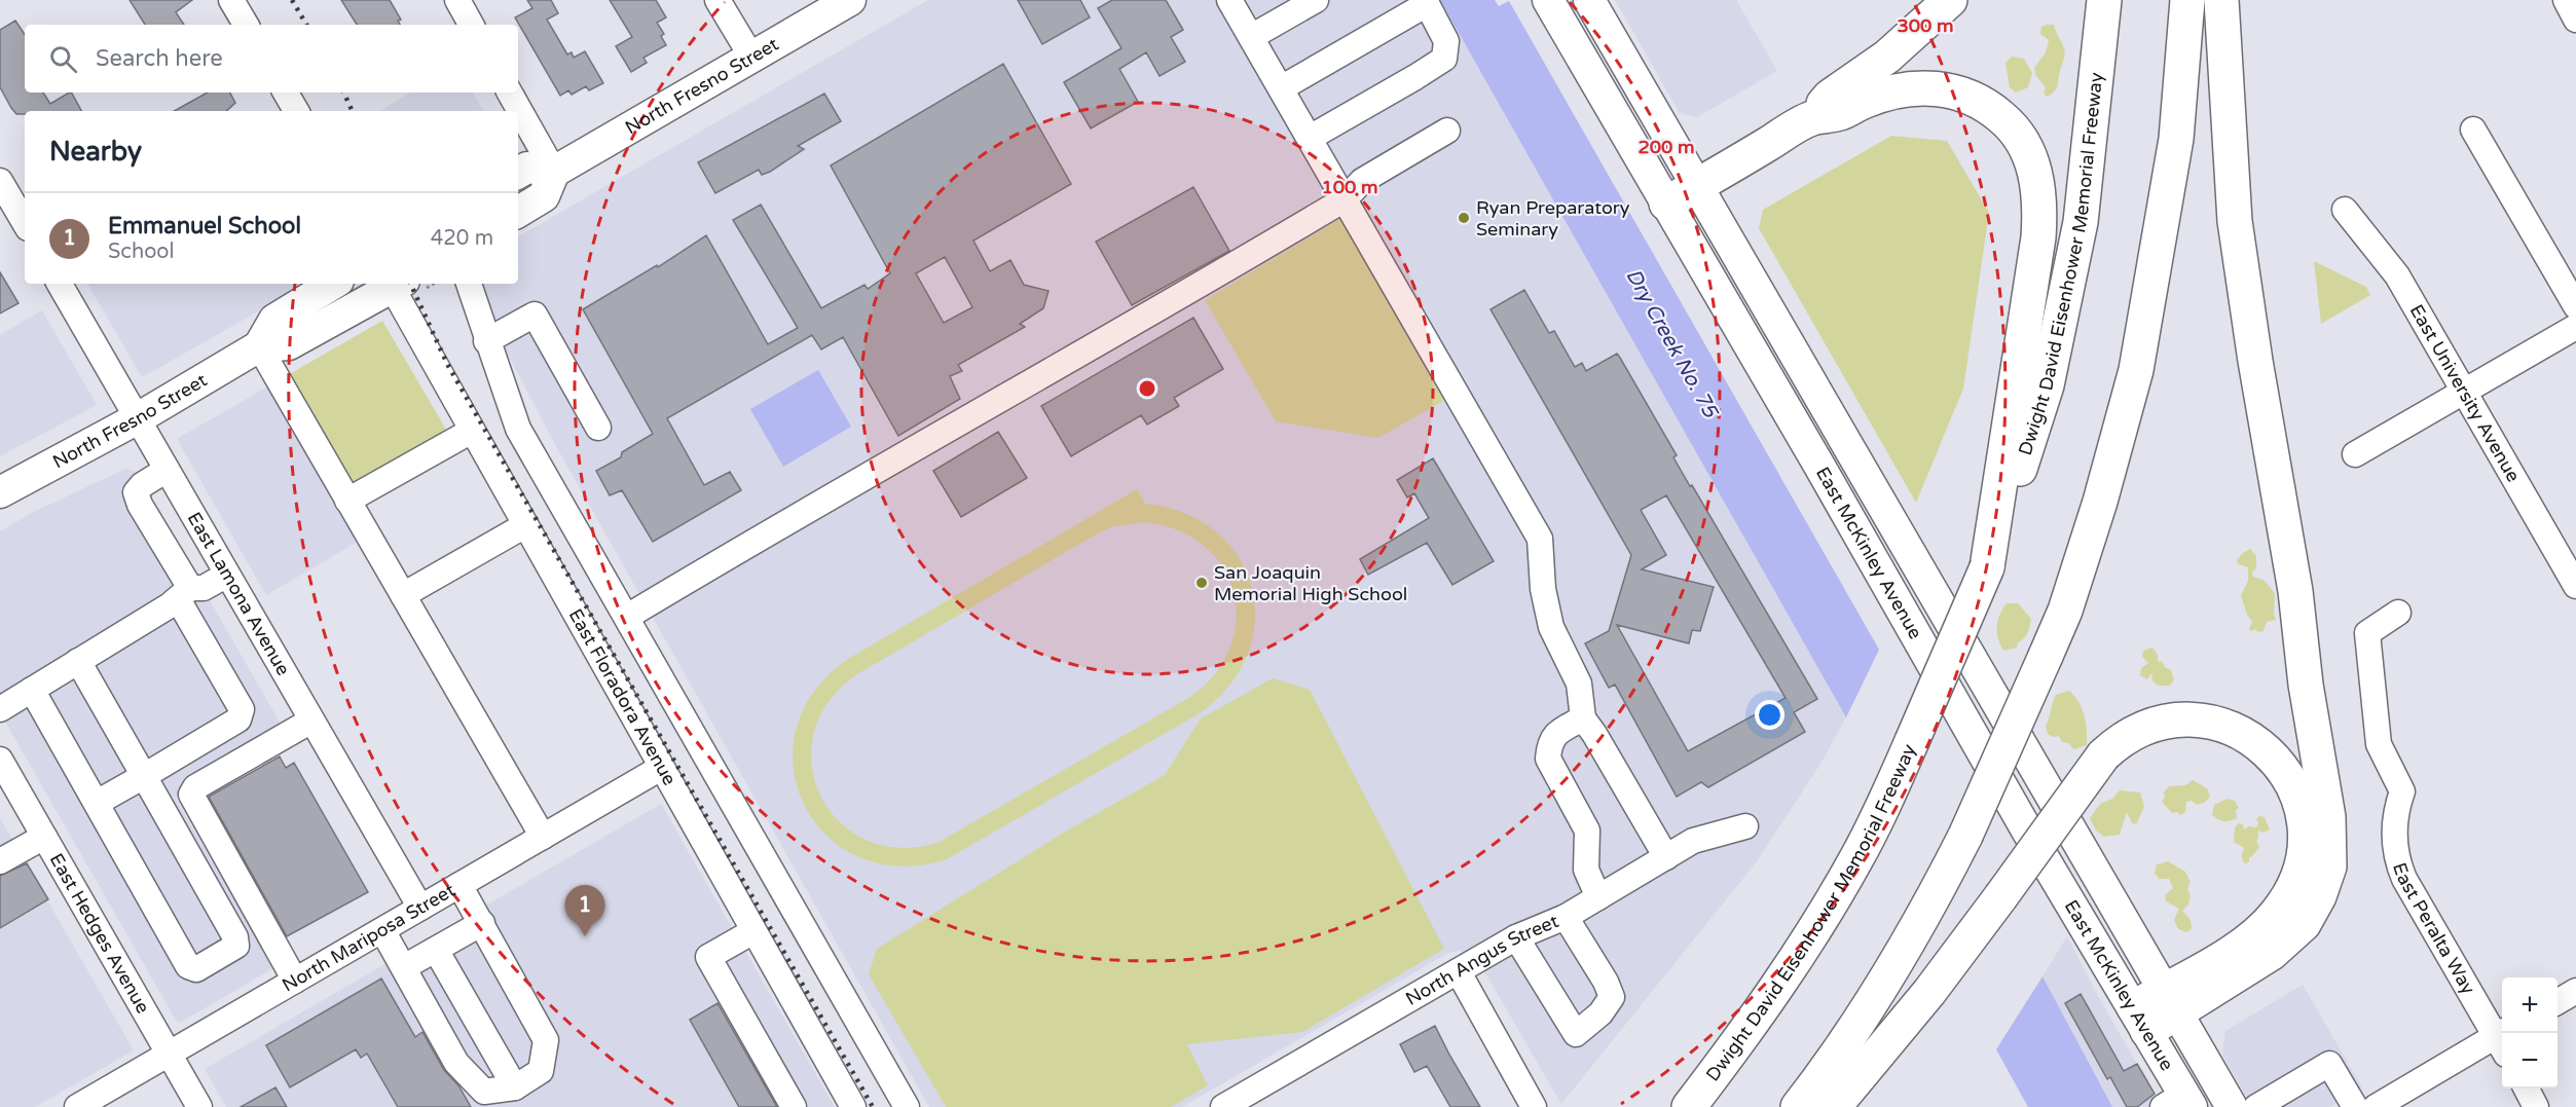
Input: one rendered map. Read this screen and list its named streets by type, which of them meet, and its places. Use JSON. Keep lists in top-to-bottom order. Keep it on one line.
{"streets":{"highway":["Dwight David Eisenhower Memorial Freeway"],"main road":["North Fresno Street","East McKinley Avenue"],"street":["East University Avenue","East Lamona Avenue","East Floradora Avenue","East Peralta Way","East Hedges Avenue","North Mariposa Street","North Angus Street"]},"crossings":[["North Fresno Street","East Lamona Avenue"],["North Fresno Street","East Floradora Avenue"],["East Lamona Avenue","North Mariposa Street"],["East Floradora Avenue","North Mariposa Street"],["East Hedges Avenue","North Mariposa Street"]],"water":["Dry Creek No. 75"],"places":["Ryan Preparatory Seminary","San Joaquin Memorial High School"],"page":{"search":"Search here","heading":"Nearby","list":[{"mark":"1","name":"Emmanuel School","note":"School","value":"420 m"}],"pins":"1","map_buttons":["+","−"]},"rings":["300 m","200 m","100 m"]}
